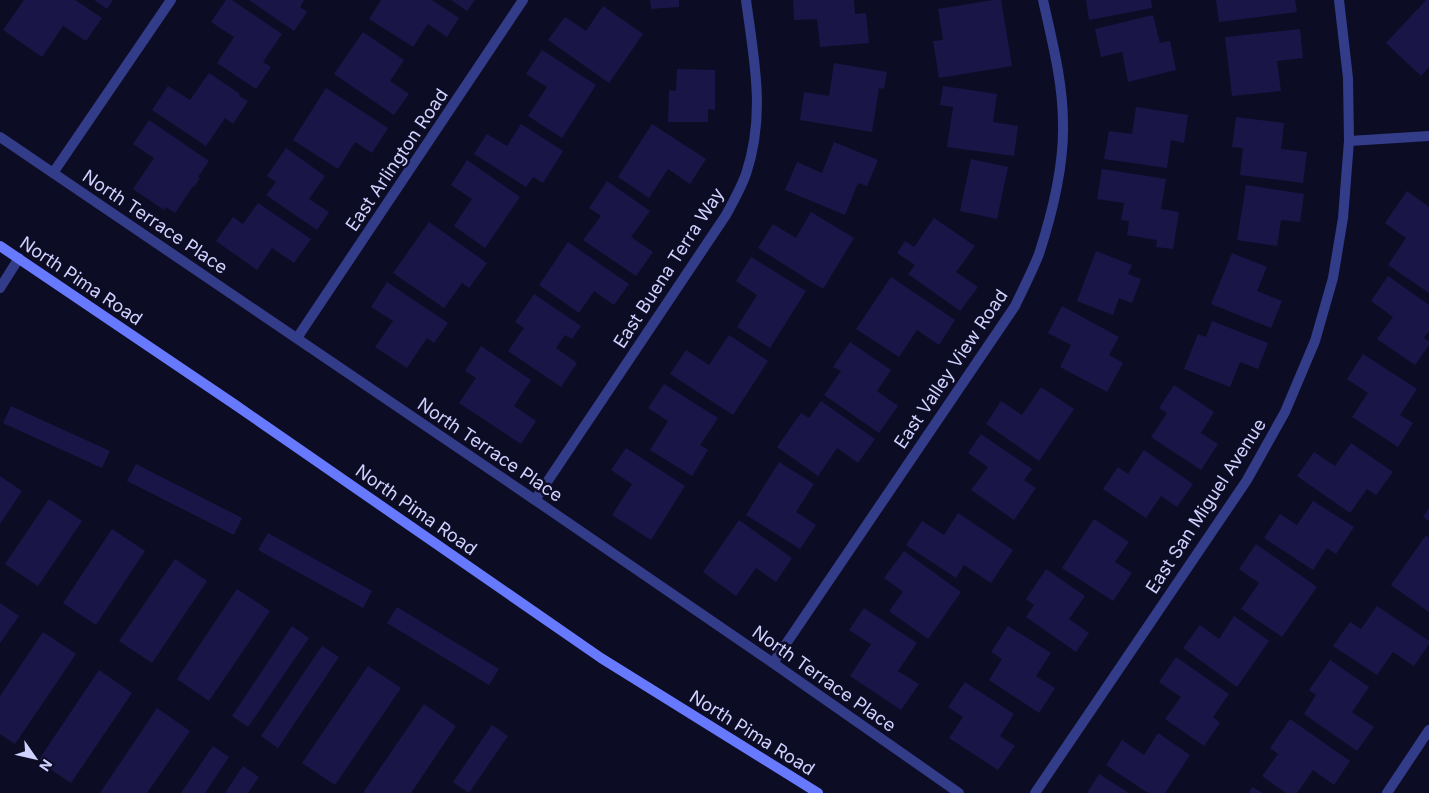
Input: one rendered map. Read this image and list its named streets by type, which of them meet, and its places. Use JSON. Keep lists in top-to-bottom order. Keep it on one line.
{"streets":{"main road":["North Pima Road"],"street":["East Arlington Road","North Terrace Place","East Buena Terra Way","East Valley View Road","East San Miguel Avenue"]},"crossings":[["East Arlington Road","North Terrace Place"],["North Terrace Place","East Buena Terra Way"],["North Terrace Place","East Valley View Road"]],"north":"bottom right"}
